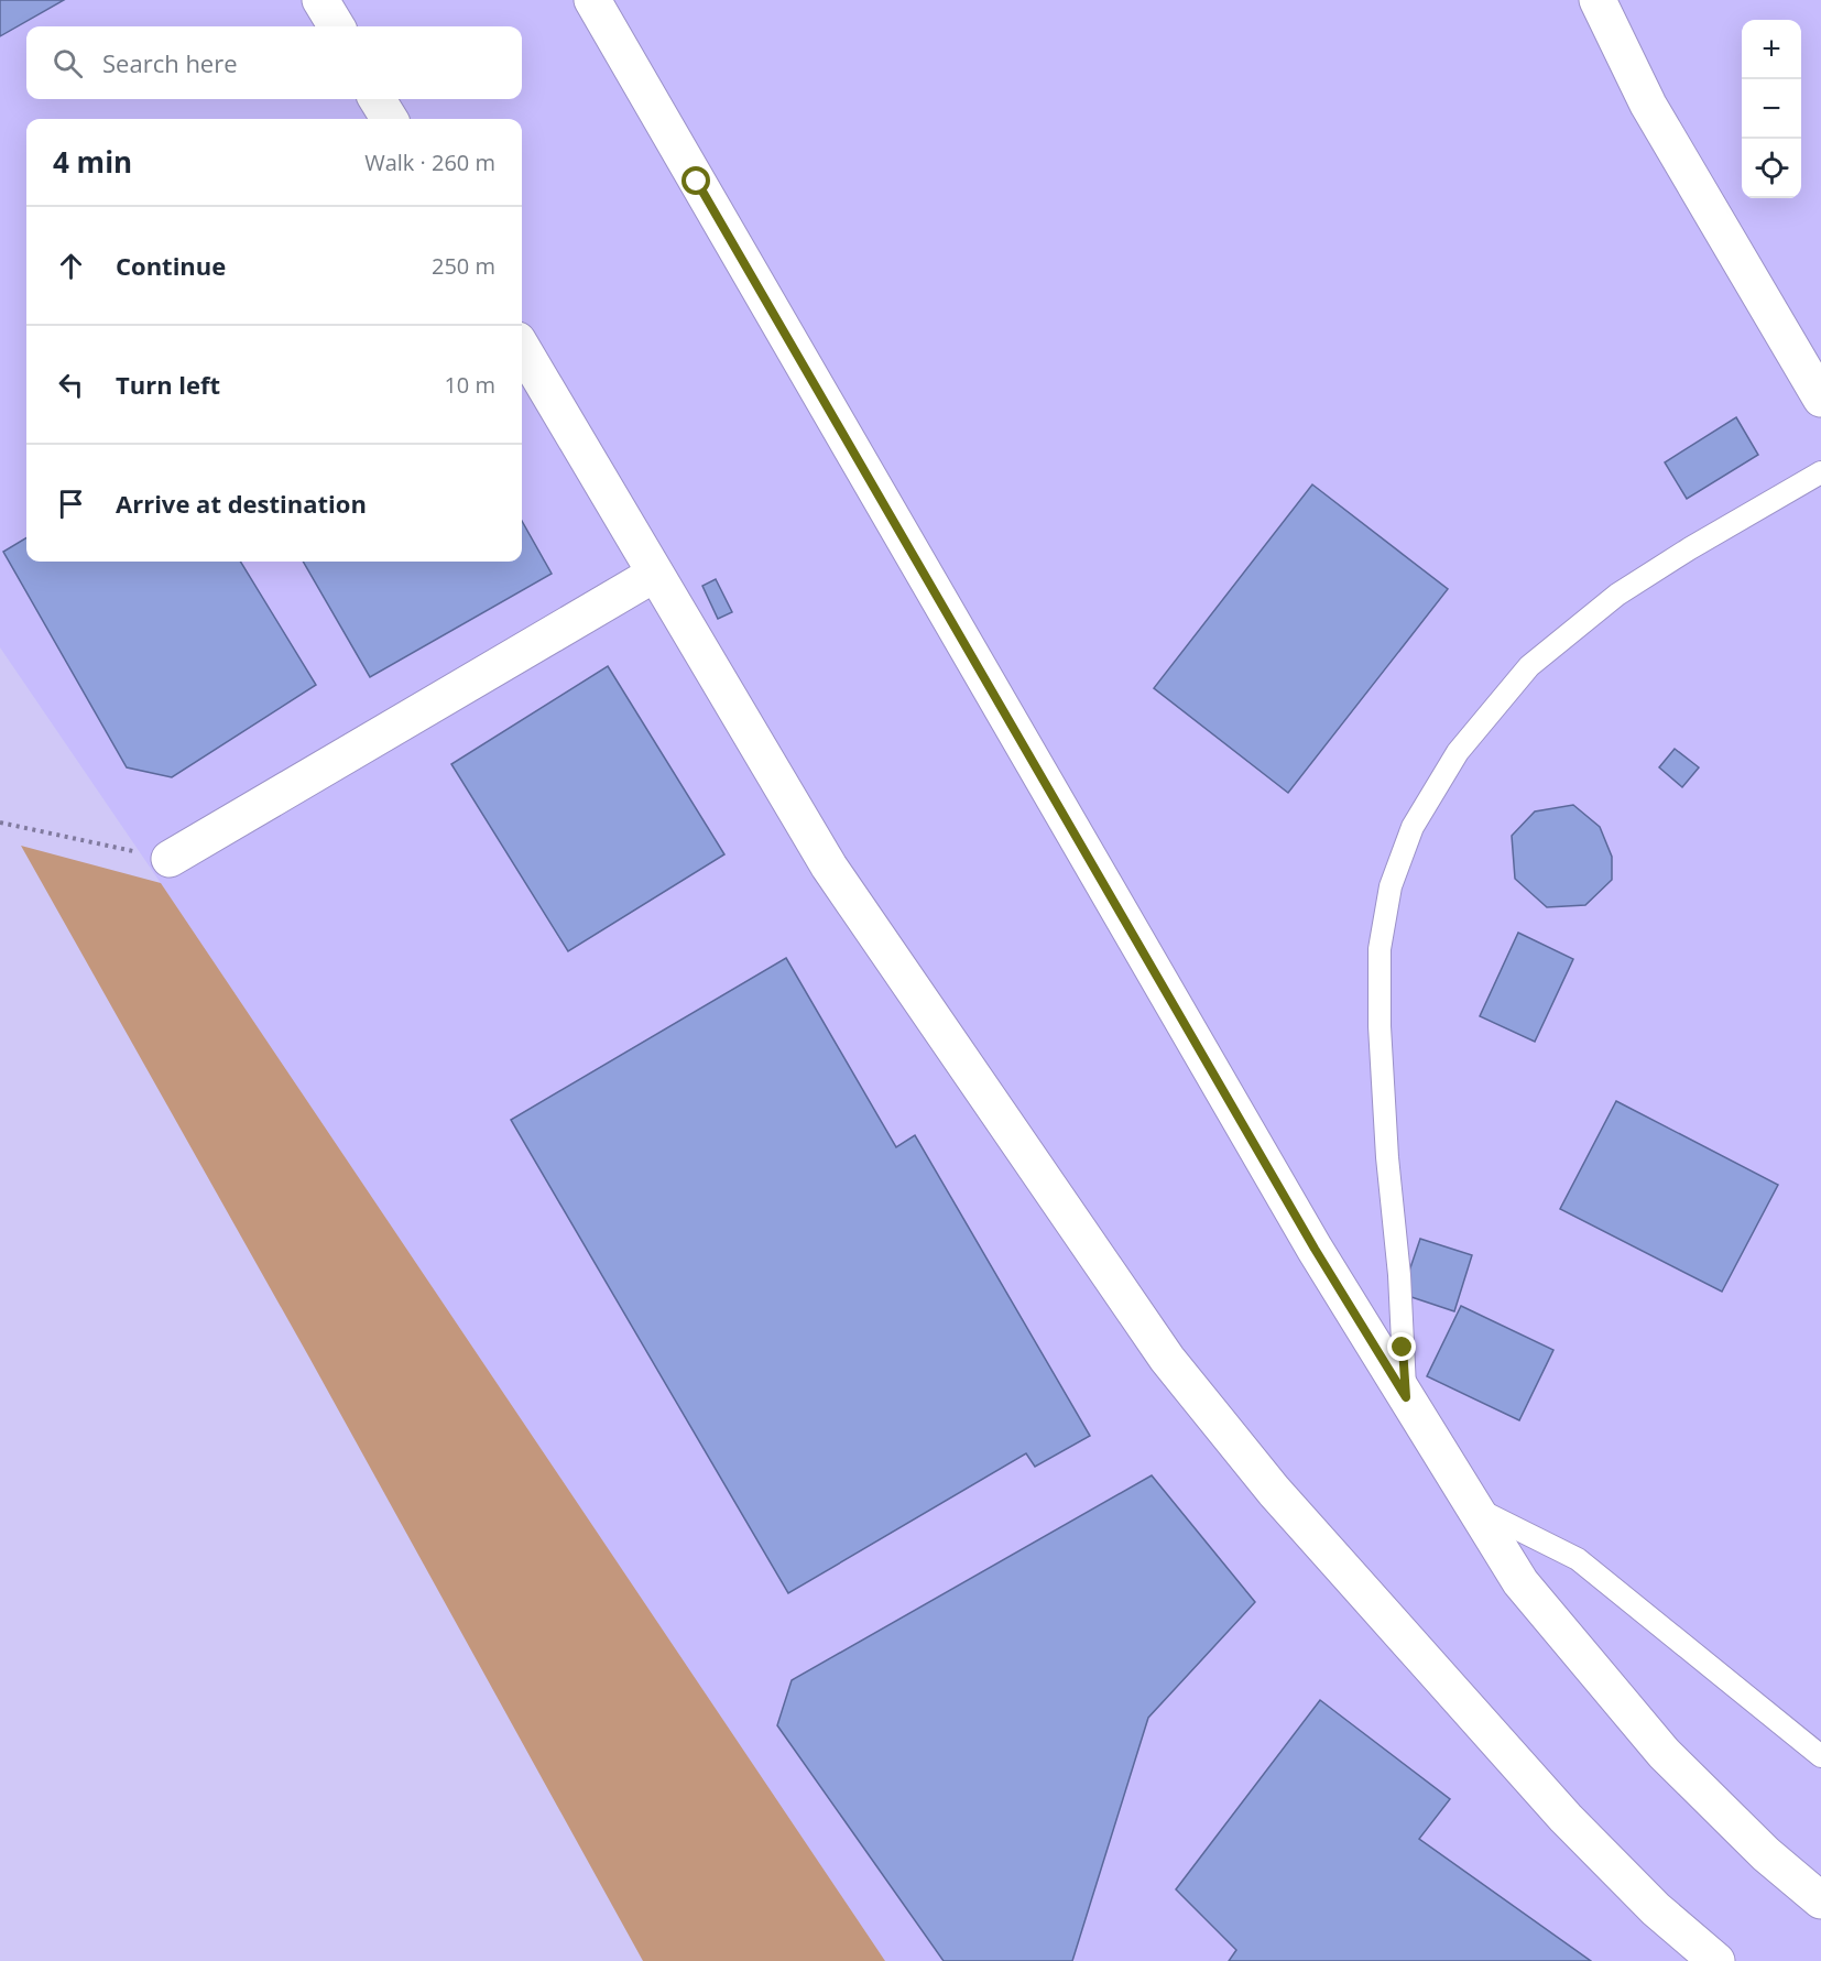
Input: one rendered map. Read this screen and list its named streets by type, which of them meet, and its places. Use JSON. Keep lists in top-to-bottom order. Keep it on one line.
{"page":{"map_buttons":["+","−"],"search":"Search here","heading":["4 min","Walk · 260 m"],"list":[["Continue","250 m"],["Turn left","10 m"],"Arrive at destination"]}}
